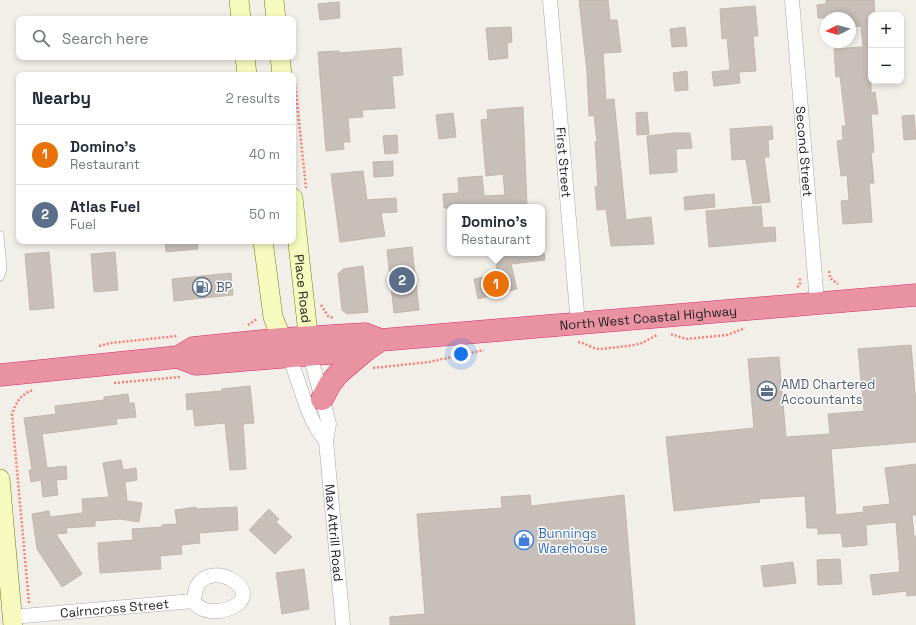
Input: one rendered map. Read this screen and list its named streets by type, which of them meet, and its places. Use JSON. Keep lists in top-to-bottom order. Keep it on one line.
{"streets":{"highway":["North West Coastal Highway"],"street":["Second Street","First Street","Place Road","Max Attrill Road","Cairncross Street"]},"crossings":[["Second Street","North West Coastal Highway"],["First Street","North West Coastal Highway"],["Place Road","North West Coastal Highway"],["Place Road","Max Attrill Road"],["North West Coastal Highway","Max Attrill Road"]],"places":{"fuel station":["BP"],"office":["AMD Chartered Accountants"],"shop":["Bunnings Warehouse"]},"north":"left","page":{"map_buttons":["+","−"],"search":"Search here","heading":["Nearby","2 results"],"list":[{"mark":"1","name":"Domino's","note":"Restaurant","value":"40 m"},{"mark":"2","name":"Atlas Fuel","note":"Fuel","value":"50 m"}],"popup":["Domino's","Restaurant"],"pins":["2","1"]}}
